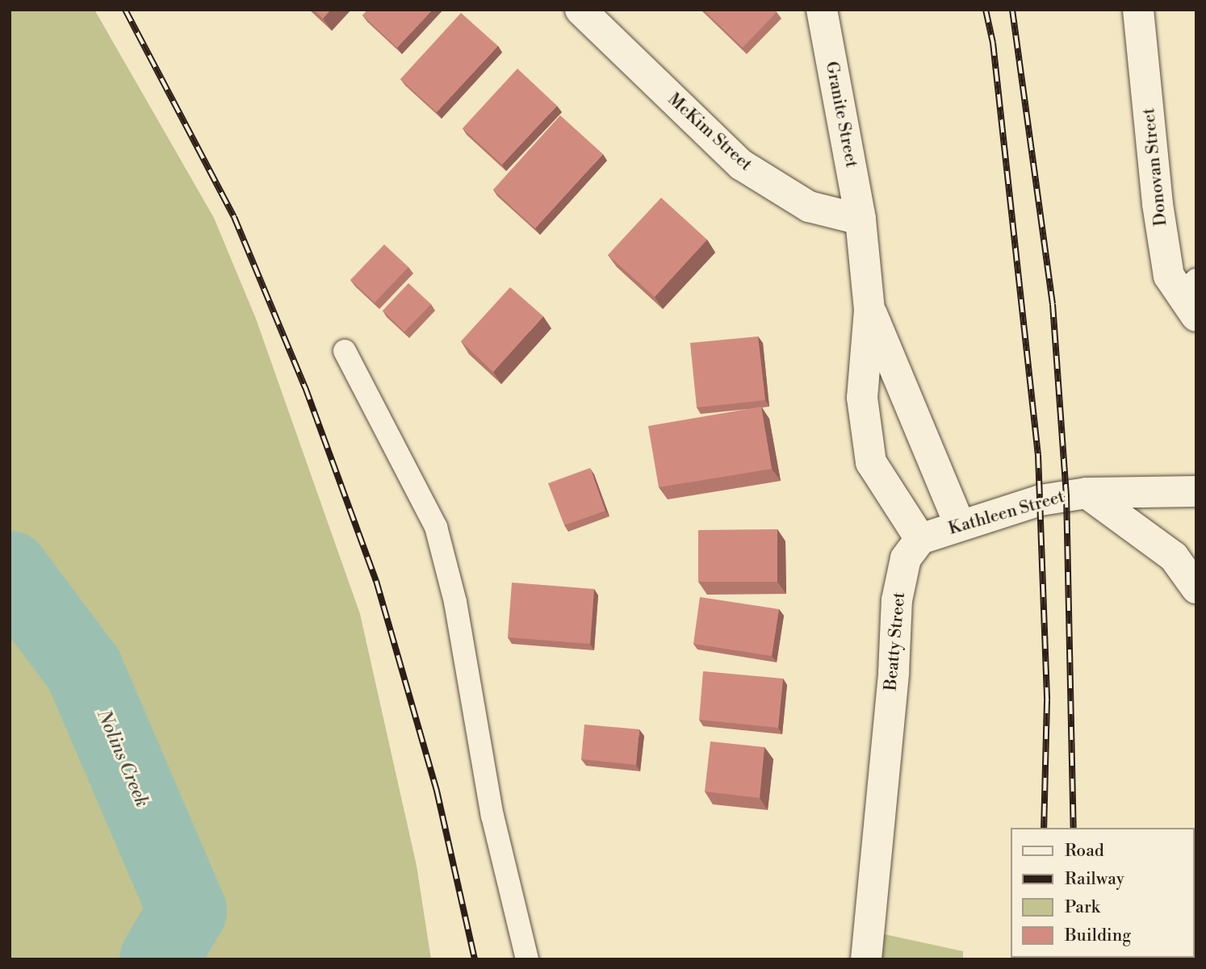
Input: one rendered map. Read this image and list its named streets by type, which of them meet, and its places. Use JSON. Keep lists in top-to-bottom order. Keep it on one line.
{"streets":{"street":["Granite Street","McKim Street","Donovan Street","Kathleen Street","Beatty Street"]},"crossings":[["Granite Street","McKim Street"],["Kathleen Street","Beatty Street"]],"water":["Nolins Creek"],"legend":["Road","Railway","Park","Building"]}
